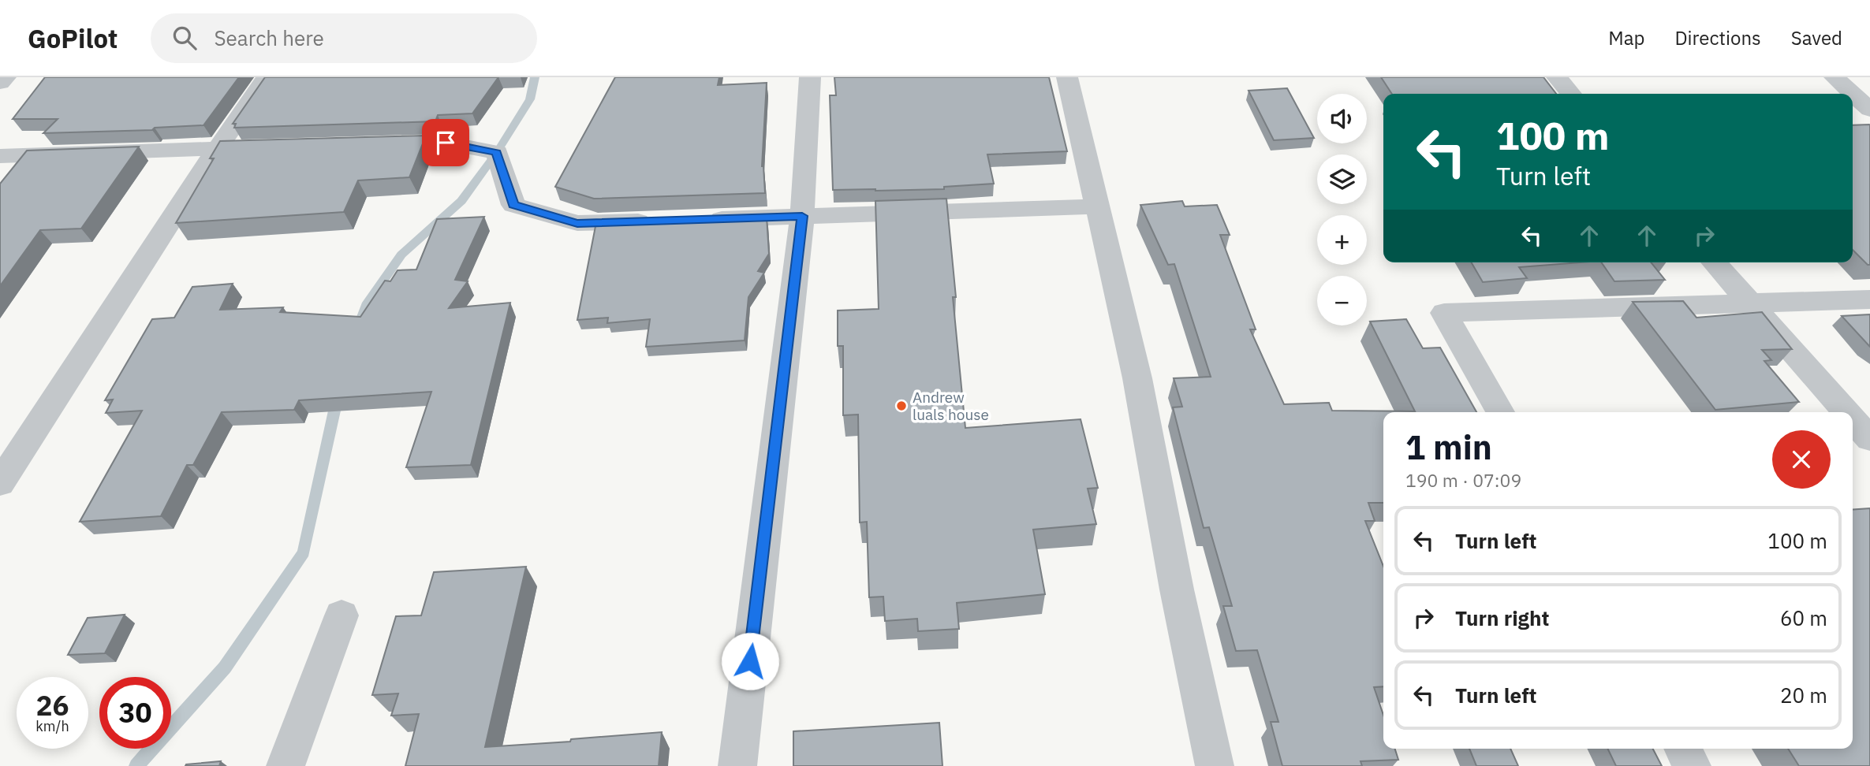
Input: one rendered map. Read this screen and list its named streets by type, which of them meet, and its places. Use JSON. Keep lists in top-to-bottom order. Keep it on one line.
{"places":["Andrew luals house"],"page":{"header":"GoPilot","search":"Search here","nav":["Map","Directions","Saved"],"map_buttons":["+","−"],"turn":["100 m","Turn left"],"heading":["1 min","190 m · 07:09"],"list":[{"name":"Turn left","value":"100 m"},{"name":"Turn right","value":"60 m"},{"name":"Turn left","value":"20 m"}],"speed":"26 km/h","limit":"30"}}
